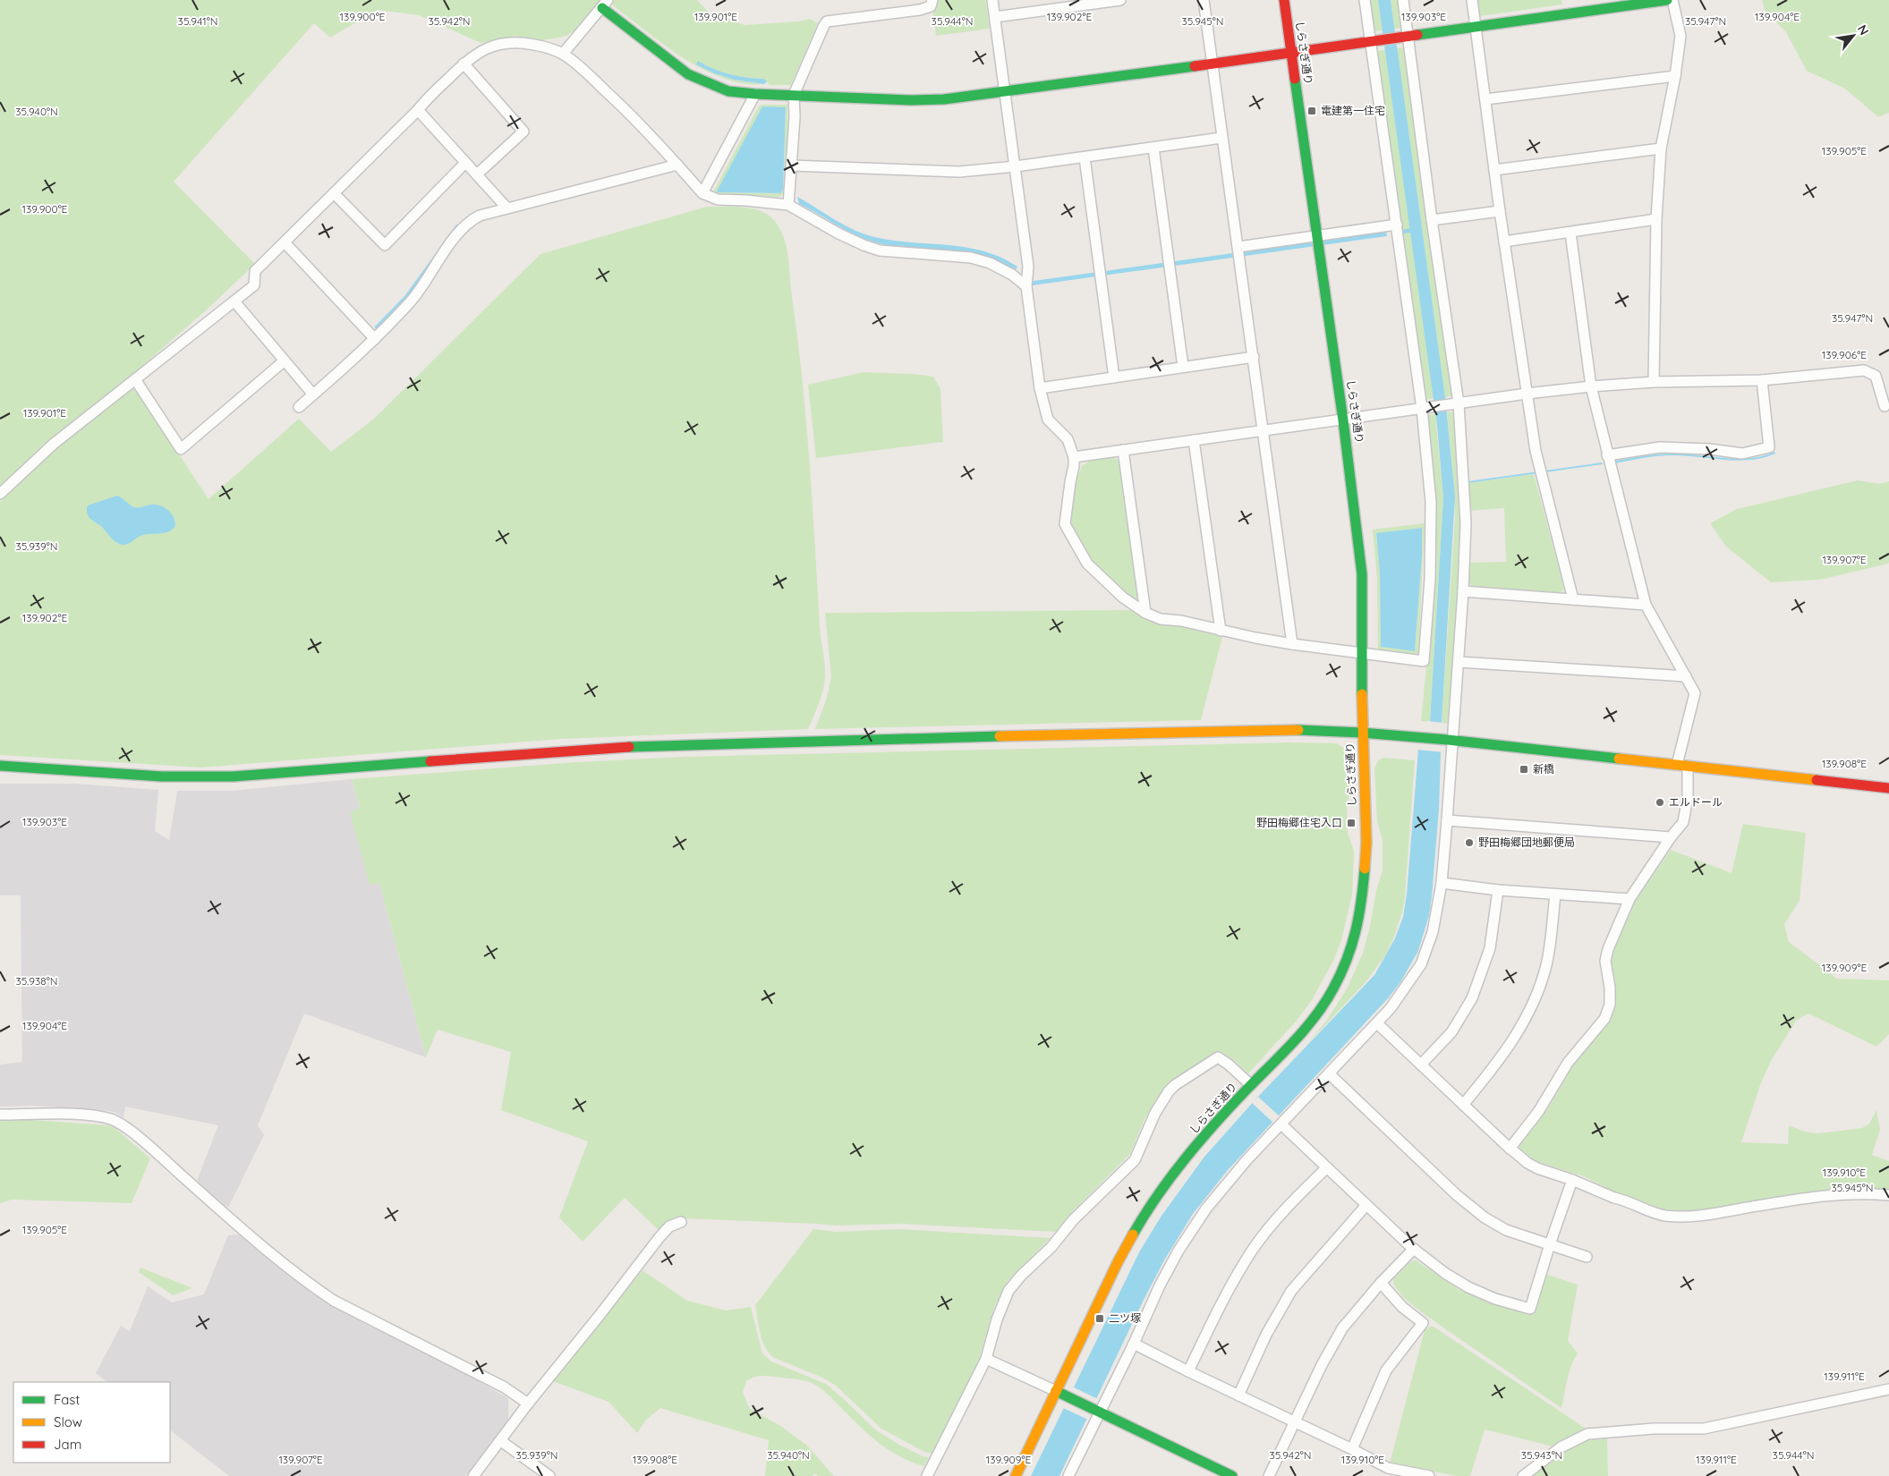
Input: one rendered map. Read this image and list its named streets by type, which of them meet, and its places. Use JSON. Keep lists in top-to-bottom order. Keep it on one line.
{"streets":{"street":["しらさぎ通り"]},"places":{"transit":["電建第一住宅","新橋","野田梅郷住宅入口","二ツ塚"],"other":["エルドール","野田梅郷団地郵便局"]},"legend":["Fast","Slow","Jam"],"north":"top right","coordinates":["139.900°E","139.901°E","139.902°E","139.903°E","139.904°E","35.942°N","35.945°N","35.941°N","35.944°N","35.947°N","35.940°N","139.905°E","139.906°E","35.939°N","139.907°E","139.908°E","139.909°E","35.938°N","139.910°E","139.911°E","35.943°N"]}
